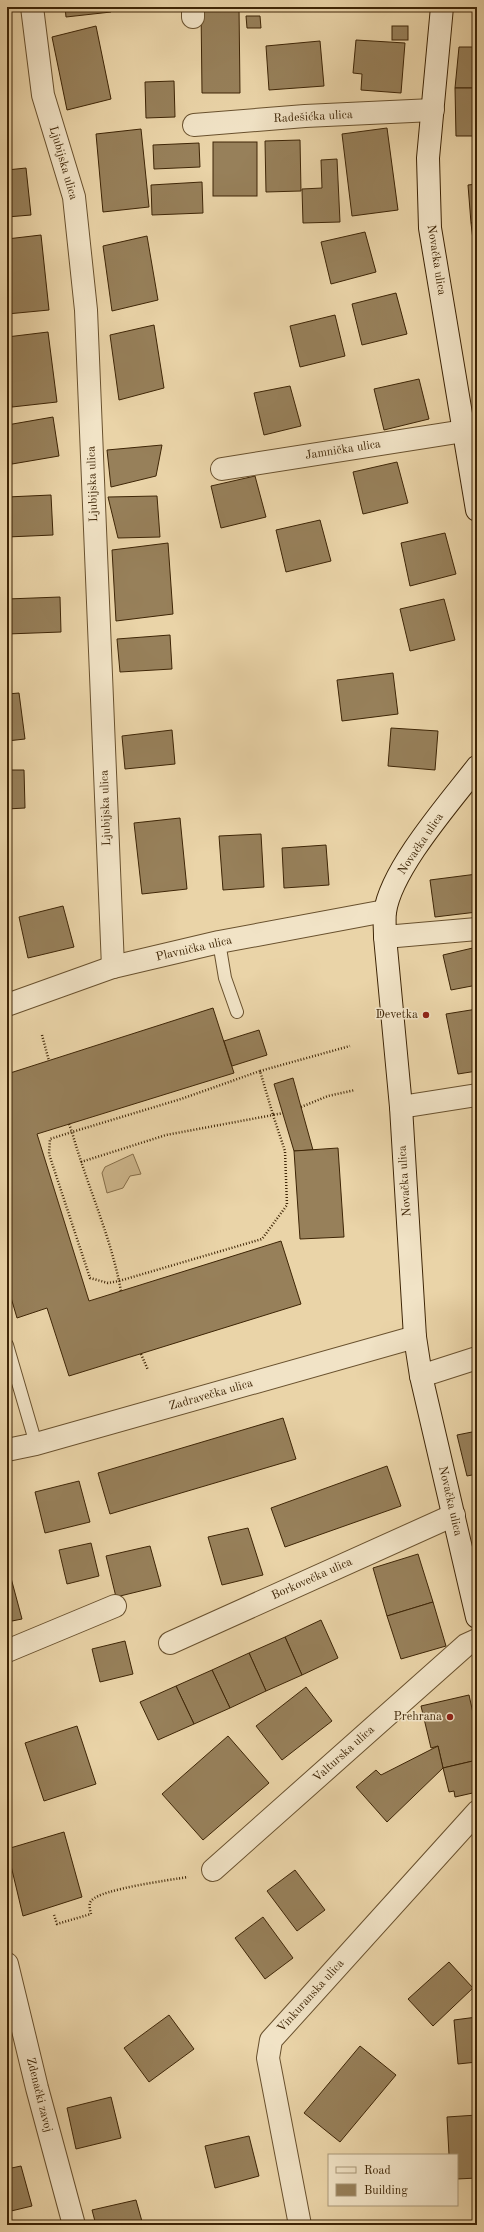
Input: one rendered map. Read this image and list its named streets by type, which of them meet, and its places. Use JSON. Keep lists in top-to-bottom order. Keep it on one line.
{"streets":{"street":["Radešićka ulica","Ljubijska ulica","Novačka ulica","Jamnička ulica","Plavnička ulica","Zadravečka ulica","Borkovečka ulica","Valturska ulica","Vinkuranska ulica","Zdenački zavoj"]},"crossings":[["Radešićka ulica","Novačka ulica"],["Ljubijska ulica","Plavnička ulica"],["Novačka ulica","Jamnička ulica"],["Novačka ulica","Plavnička ulica"],["Novačka ulica","Zadravečka ulica"],["Novačka ulica","Borkovečka ulica"]],"places":["Devetka","Prehrana"],"legend":["Road","Building"]}
